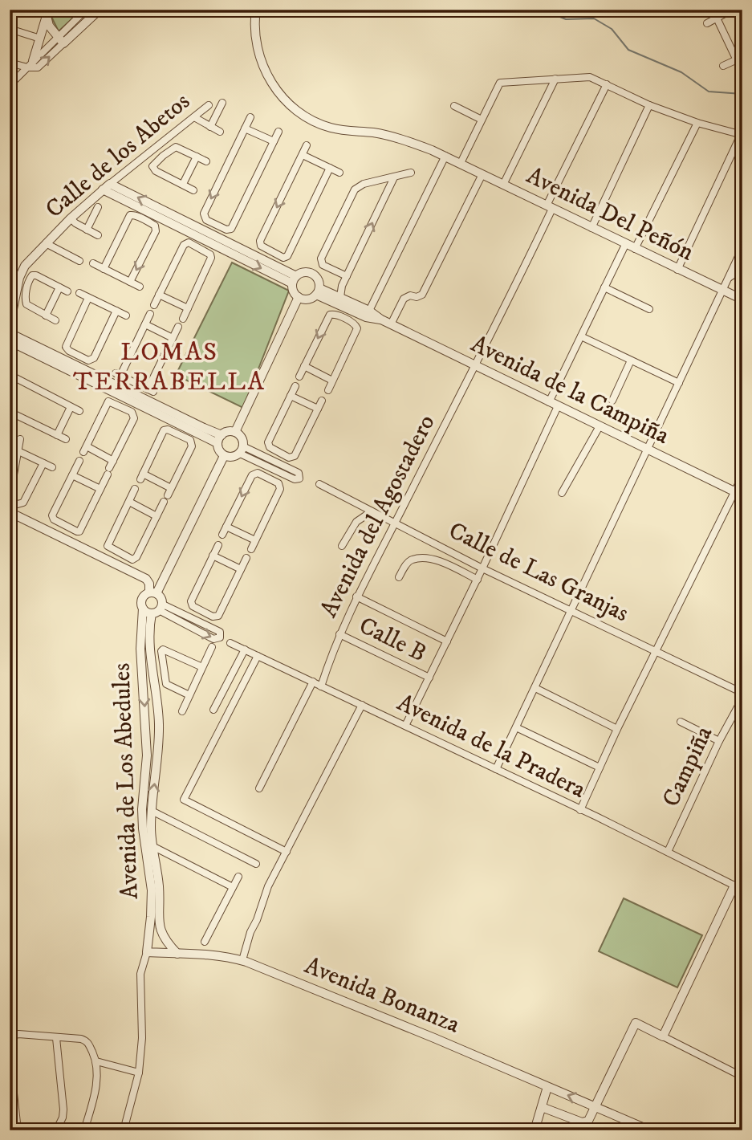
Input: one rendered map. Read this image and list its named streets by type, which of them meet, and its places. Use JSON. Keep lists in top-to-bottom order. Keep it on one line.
{"streets":{"street":["Calle de los Abetos","Avenida Del Peñón","Avenida de la Campiña","Avenida del Agostadero","Calle de Las Granjas","Calle B","Avenida de la Pradera","Campiña","Avenida de Los Abedules","Avenida Bonanza"]},"crossings":[["Avenida Del Peñón","Avenida del Agostadero"],["Avenida de la Campiña","Avenida del Agostadero"],["Avenida del Agostadero","Calle de Las Granjas"],["Avenida del Agostadero","Calle B"],["Avenida del Agostadero","Avenida de la Pradera"],["Avenida de la Pradera","Campiña"],["Avenida de Los Abedules","Avenida Bonanza"]],"districts":["LOMAS TERRABELLA"]}
